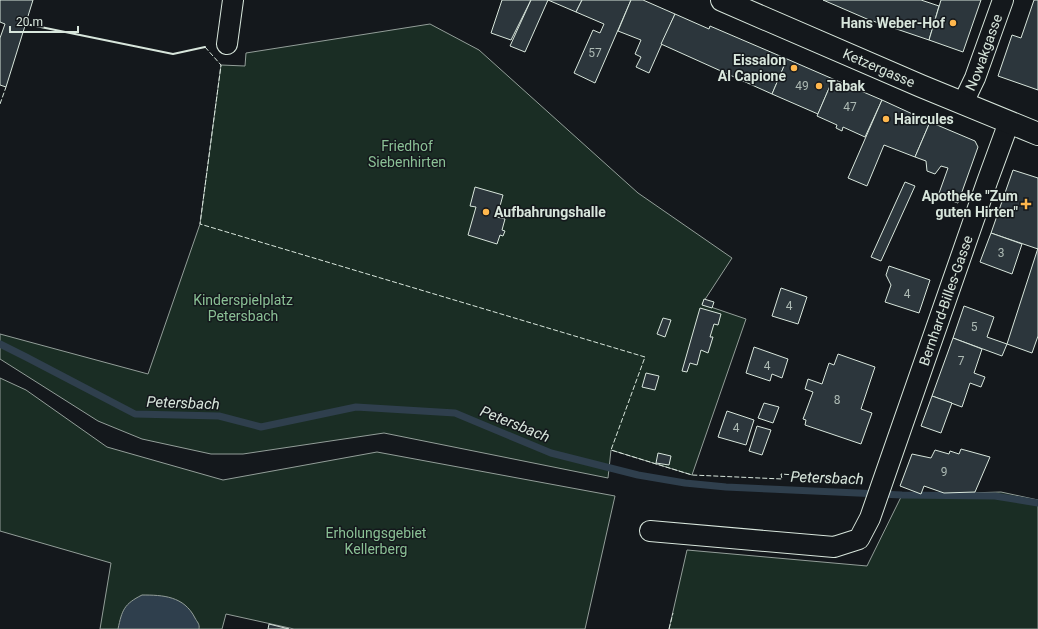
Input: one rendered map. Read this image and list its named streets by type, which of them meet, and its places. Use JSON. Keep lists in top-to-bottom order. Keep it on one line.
{"streets":{"main road":["Ketzergasse"],"street":["Nowakgasse","Bernhard-Billes-Gasse"]},"crossings":[["Nowakgasse","Ketzergasse"],["Ketzergasse","Bernhard-Billes-Gasse"]],"water":["Petersbach"],"parks":["Friedhof Siebenhirten","Kinderspielplatz Petersbach","Erholungsgebiet Kellerberg"],"places":{"other":["Hans Weber-Hof","Eissalon Al Capione","Tabak","Haircules","Aufbahrungshalle"],"health":["Apotheke \"Zum guten Hirten\""]},"house_numbers":["57","49","47","3","4","4","5","7","4","8","4","9"],"scale_bar":"20 m"}
